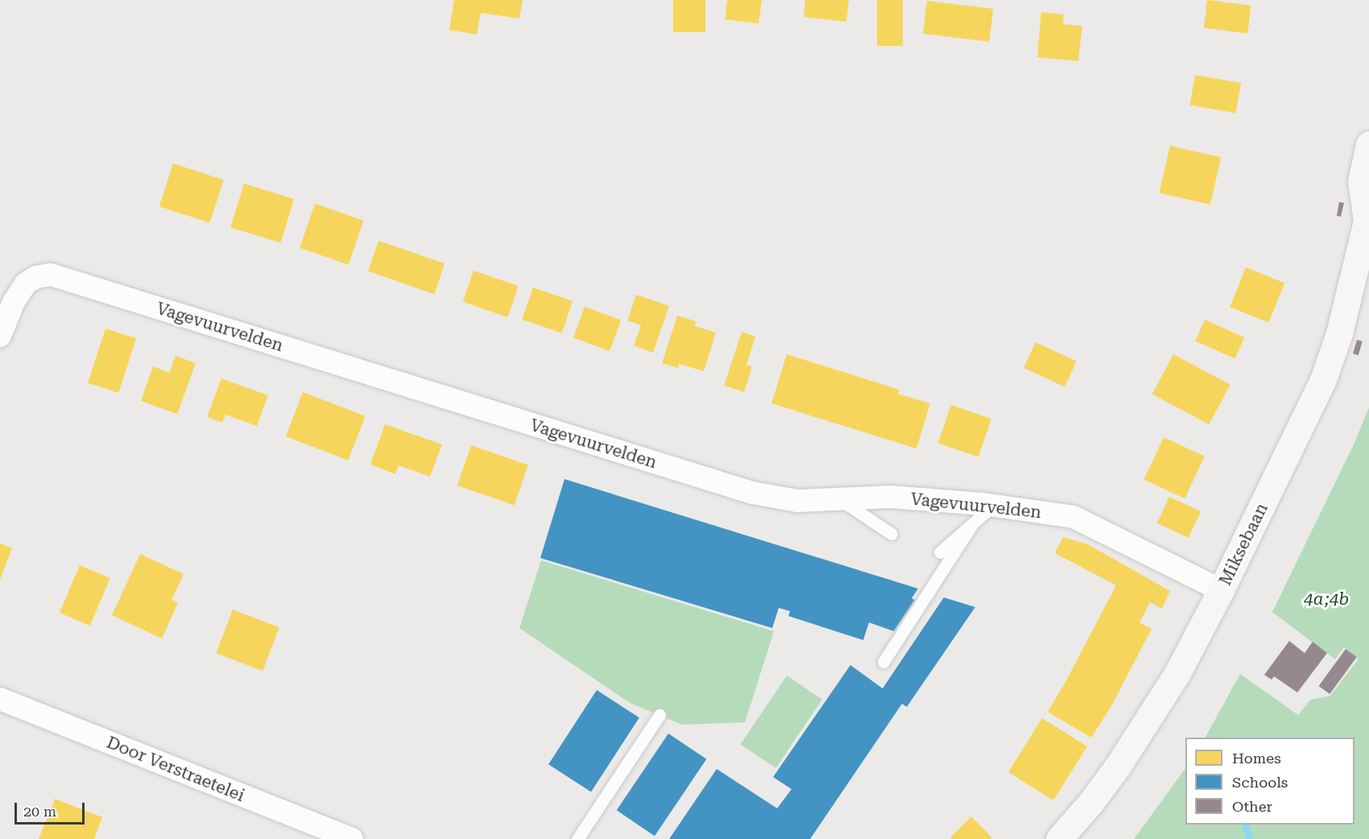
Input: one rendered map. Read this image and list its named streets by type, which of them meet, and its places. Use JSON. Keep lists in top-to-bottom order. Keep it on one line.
{"streets":{"main road":["Miksebaan"],"street":["Vagevuurvelden","Door Verstraetelei"]},"crossings":[["Vagevuurvelden","Miksebaan"]],"parks":["4a;4b"],"legend":["Homes","Schools","Other"],"scale_bar":"20 m"}
